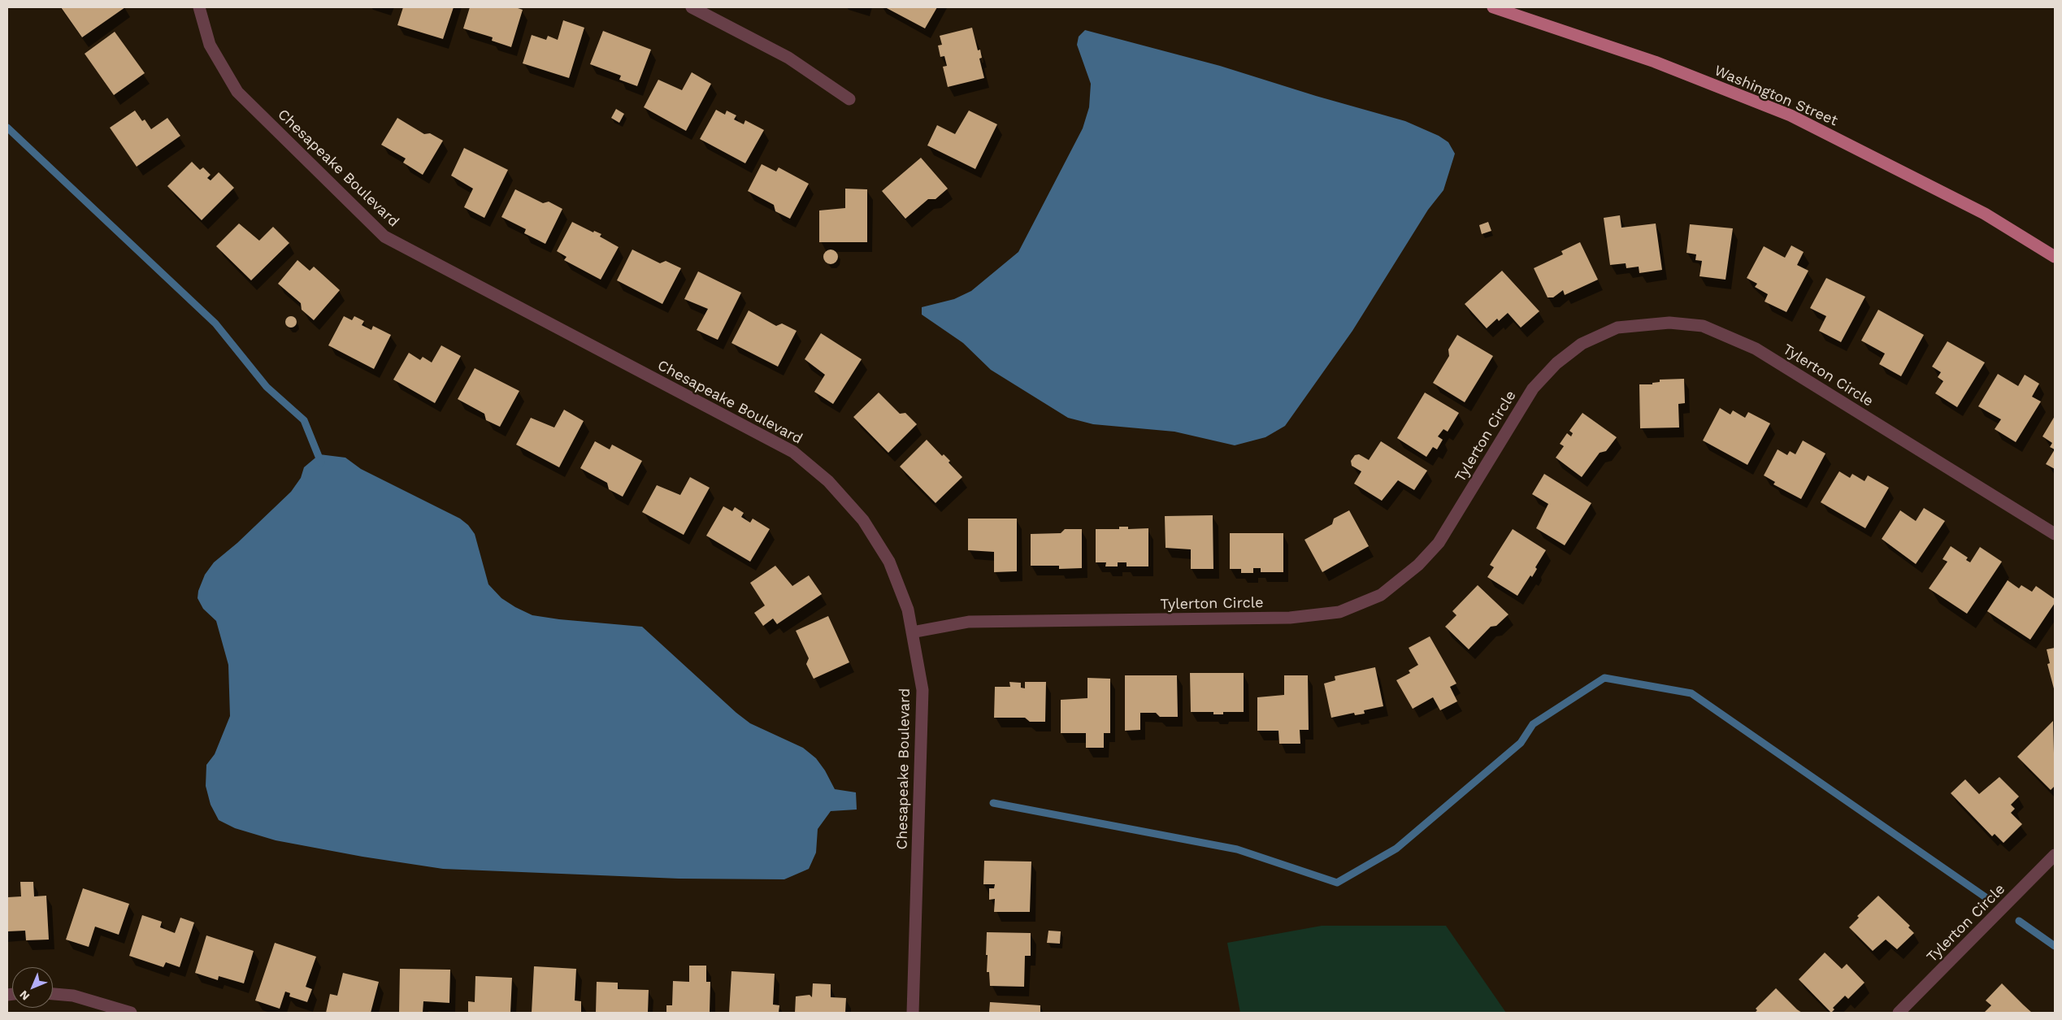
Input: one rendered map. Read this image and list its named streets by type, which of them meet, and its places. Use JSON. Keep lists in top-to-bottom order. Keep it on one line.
{"streets":{"main road":["Washington Street"],"street":["Chesapeake Boulevard","Tylerton Circle"]},"crossings":[["Chesapeake Boulevard","Tylerton Circle"]],"north":"bottom left"}
